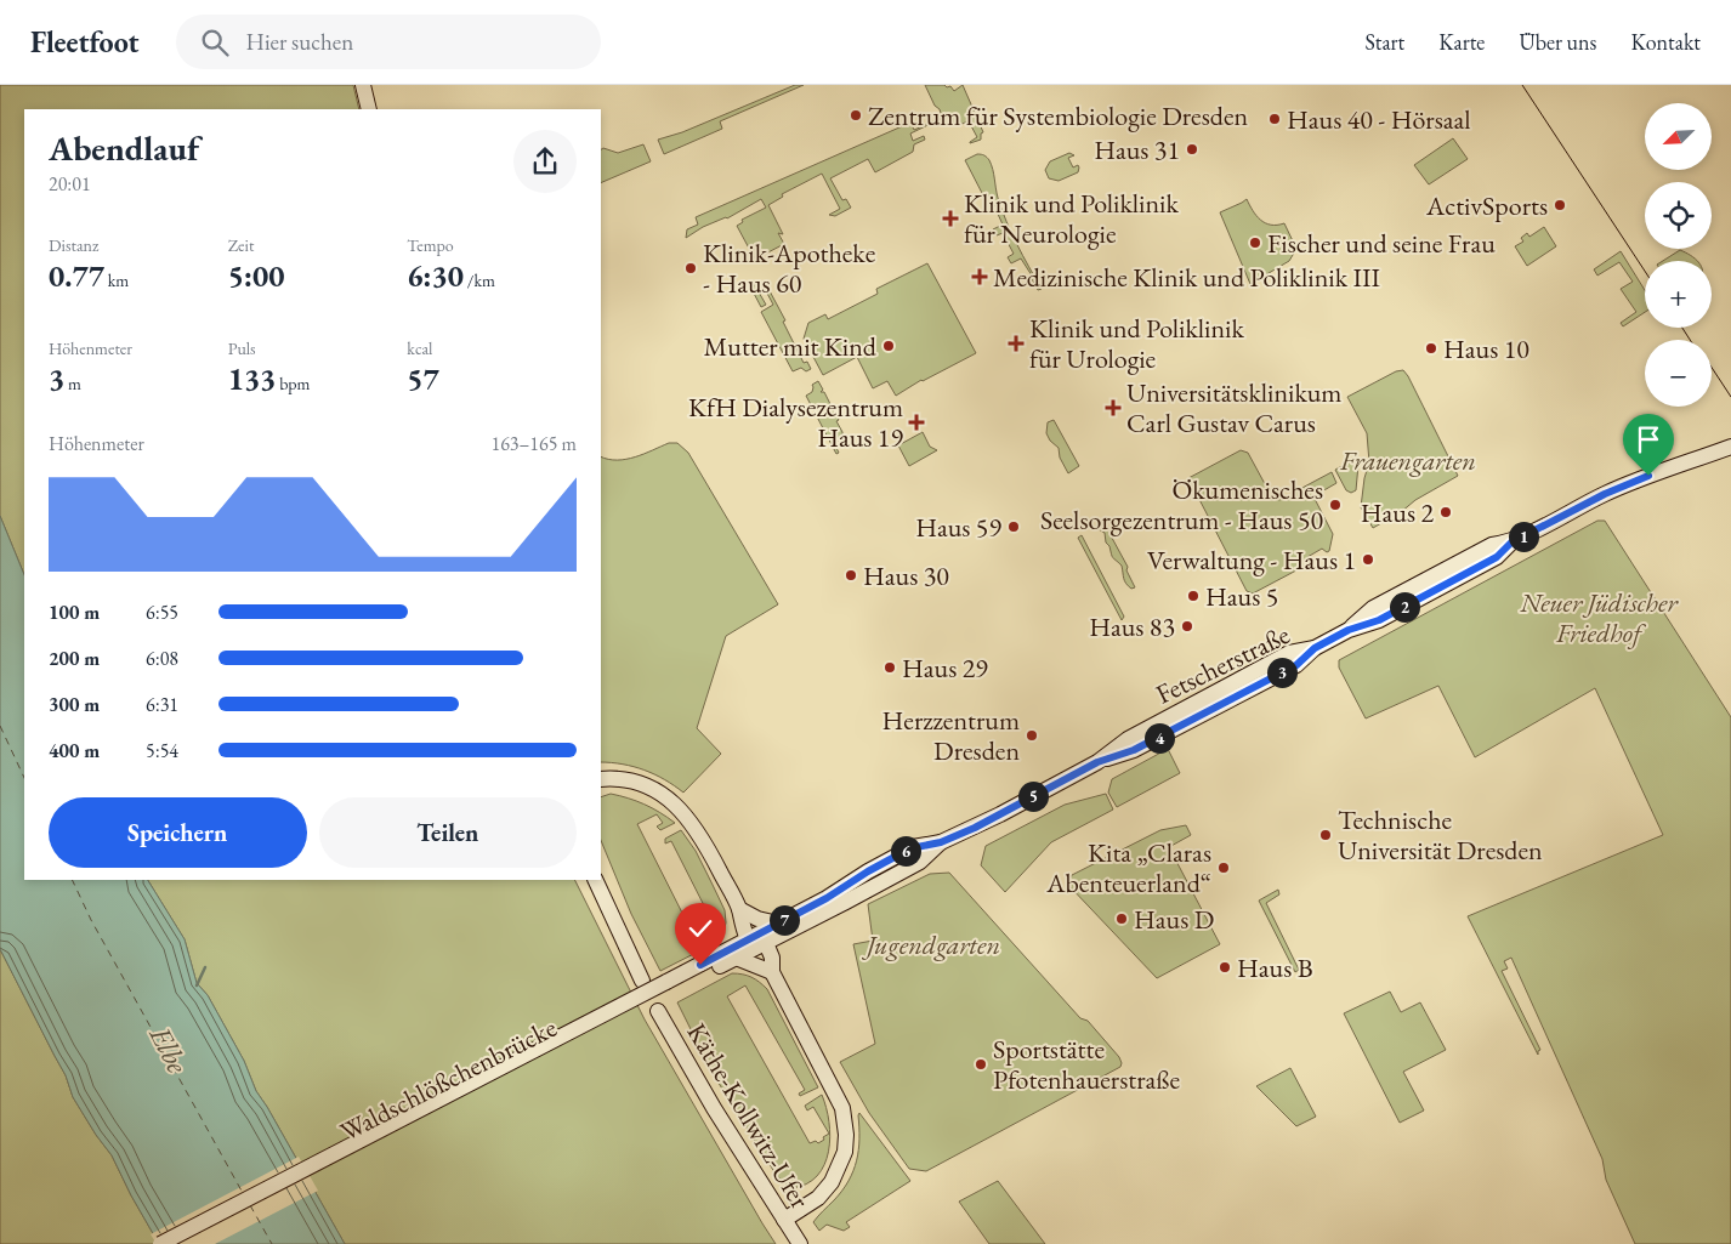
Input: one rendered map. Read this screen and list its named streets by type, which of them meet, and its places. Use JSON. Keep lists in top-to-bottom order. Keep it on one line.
{"streets":{"main road":["Fetscherstraße","Waldschlößchenbrücke","Käthe-Kollwitz-Ufer"]},"water":["Elbe"],"parks":["Frauengarten","Neuer Jüdischer Friedhof","Jugendgarten"],"places":{"other":["Zentrum für Systembiologie Dresden","Haus 40 - Hörsaal","Haus 31","ActivSports","Fischer und seine Frau","Klinik-Apotheke - Haus 60","Mutter mit Kind","Haus 10","Ökumenisches Seelsorgezentrum - Haus 50","Haus 2","Haus 59","Verwaltung - Haus 1","Haus 30","Haus 5","Haus 83","Haus 29","Herzzentrum Dresden","Technische Universität Dresden","Kita „Claras Abenteuerland“","Haus D","Haus B","Sportstätte Pfotenhauerstraße"],"health":["Klinik und Poliklinik für Neurologie","Medizinische Klinik und Poliklinik III","Klinik und Poliklinik für Urologie","Universitätsklinikum Carl Gustav Carus","KfH Dialysezentrum Haus 19"]},"north":"bottom left","page":{"header":"Fleetfoot","search":"Hier suchen","nav":["Start","Karte","Über uns","Kontakt"],"map_buttons":["+","−"],"heading":["Abendlauf","20:01"],"stats":[["Distanz","0.77 km"],["Zeit","5:00"],["Tempo","6:30 /km"],["Höhenmeter","3 m"],["Puls","133 bpm"],["kcal","57"]],"chart":["Höhenmeter","163–165 m"],"pins":["1","2","3","4","5","6","7"],"list":[{"name":"100 m","note":"6:55"},{"name":"200 m","note":"6:08"},{"name":"300 m","note":"6:31"},{"name":"400 m","note":"5:54"}],"buttons":["Speichern","Teilen"]}}
